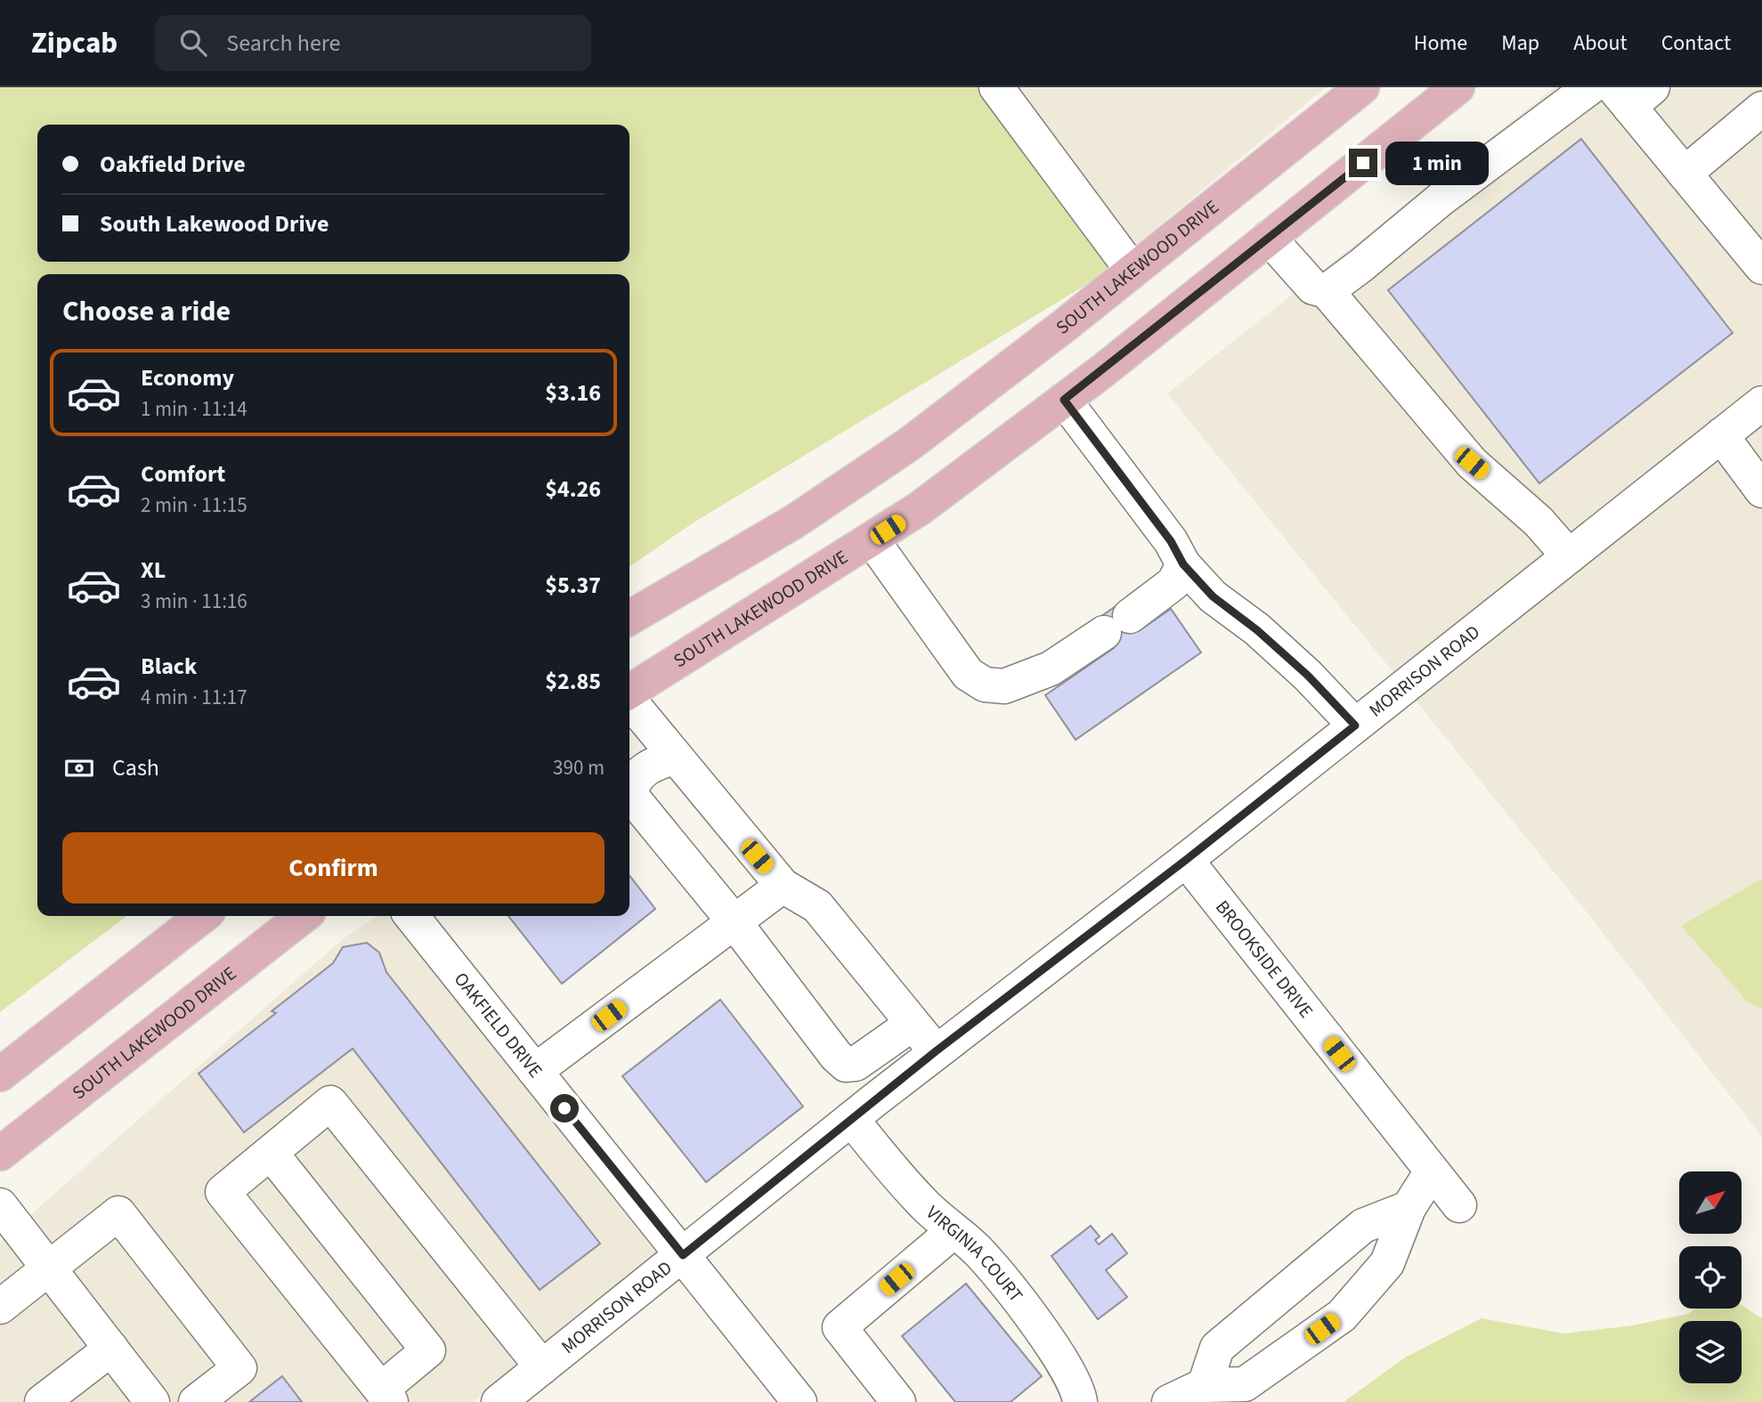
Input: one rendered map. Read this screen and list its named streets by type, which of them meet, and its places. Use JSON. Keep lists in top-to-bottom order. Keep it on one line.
{"streets":{"main road":["SOUTH LAKEWOOD DRIVE"],"street":["MORRISON ROAD","BROOKSIDE DRIVE","OAKFIELD DRIVE","VIRGINIA COURT"]},"crossings":[["MORRISON ROAD","BROOKSIDE DRIVE"],["MORRISON ROAD","OAKFIELD DRIVE"],["MORRISON ROAD","VIRGINIA COURT"]],"north":"top right","page":{"header":"Zipcab","search":"Search here","nav":["Home","Map","About","Contact"],"banner":["Oakfield Drive","South Lakewood Drive"],"bubble":"1 min","heading":"Choose a ride","list":[{"name":"Economy","note":"1 min · 11:14","value":"$3.16"},{"name":"Comfort","note":"2 min · 11:15","value":"$4.26"},{"name":"XL","note":"3 min · 11:16","value":"$5.37"},{"name":"Black","note":"4 min · 11:17","value":"$2.85"}],"pay":["Cash","390 m"],"buttons":"Confirm"}}
